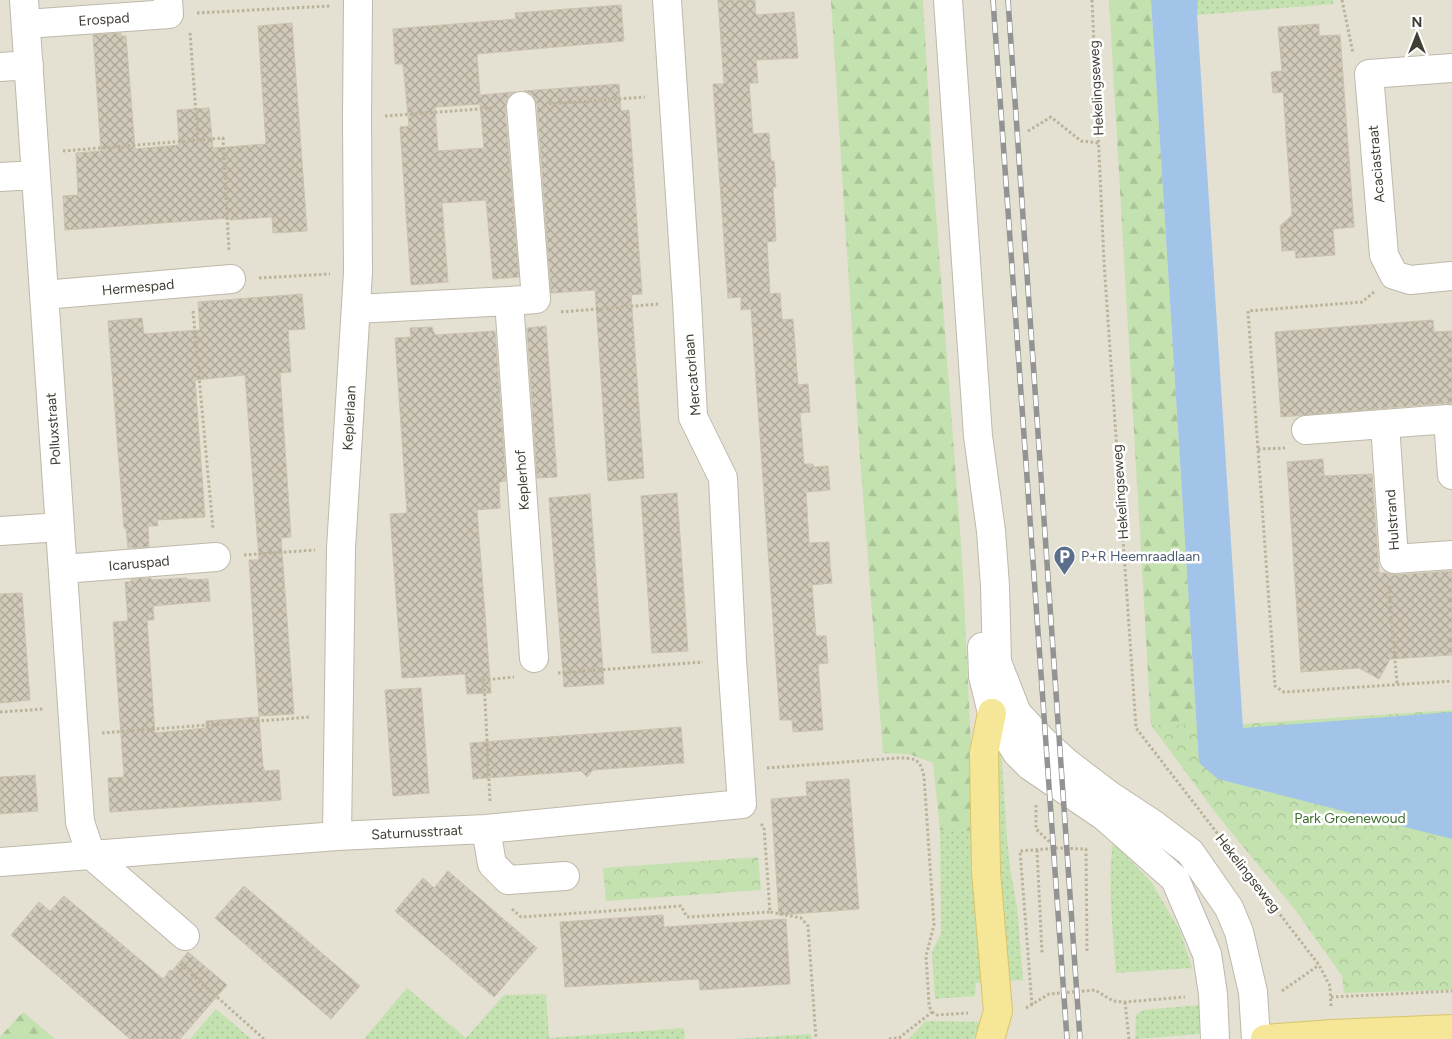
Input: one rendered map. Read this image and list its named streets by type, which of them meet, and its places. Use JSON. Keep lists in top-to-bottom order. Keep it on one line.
{"streets":{"street":["Erospad","Acaciastraat","Hermespad","Mercatorlaan","Keplerlaan","Polluxstraat","Keplerhof","Hulstrand","Icaruspad","Saturnusstraat"],"path":["Hekelingseweg"]},"crossings":[["Erospad","Polluxstraat"],["Hermespad","Polluxstraat"],["Mercatorlaan","Saturnusstraat"],["Keplerlaan","Saturnusstraat"],["Polluxstraat","Icaruspad"],["Polluxstraat","Saturnusstraat"]],"parks":["Park Groenewoud"],"places":{"parking":["P+R Heemraadlaan"]},"north":"top"}
